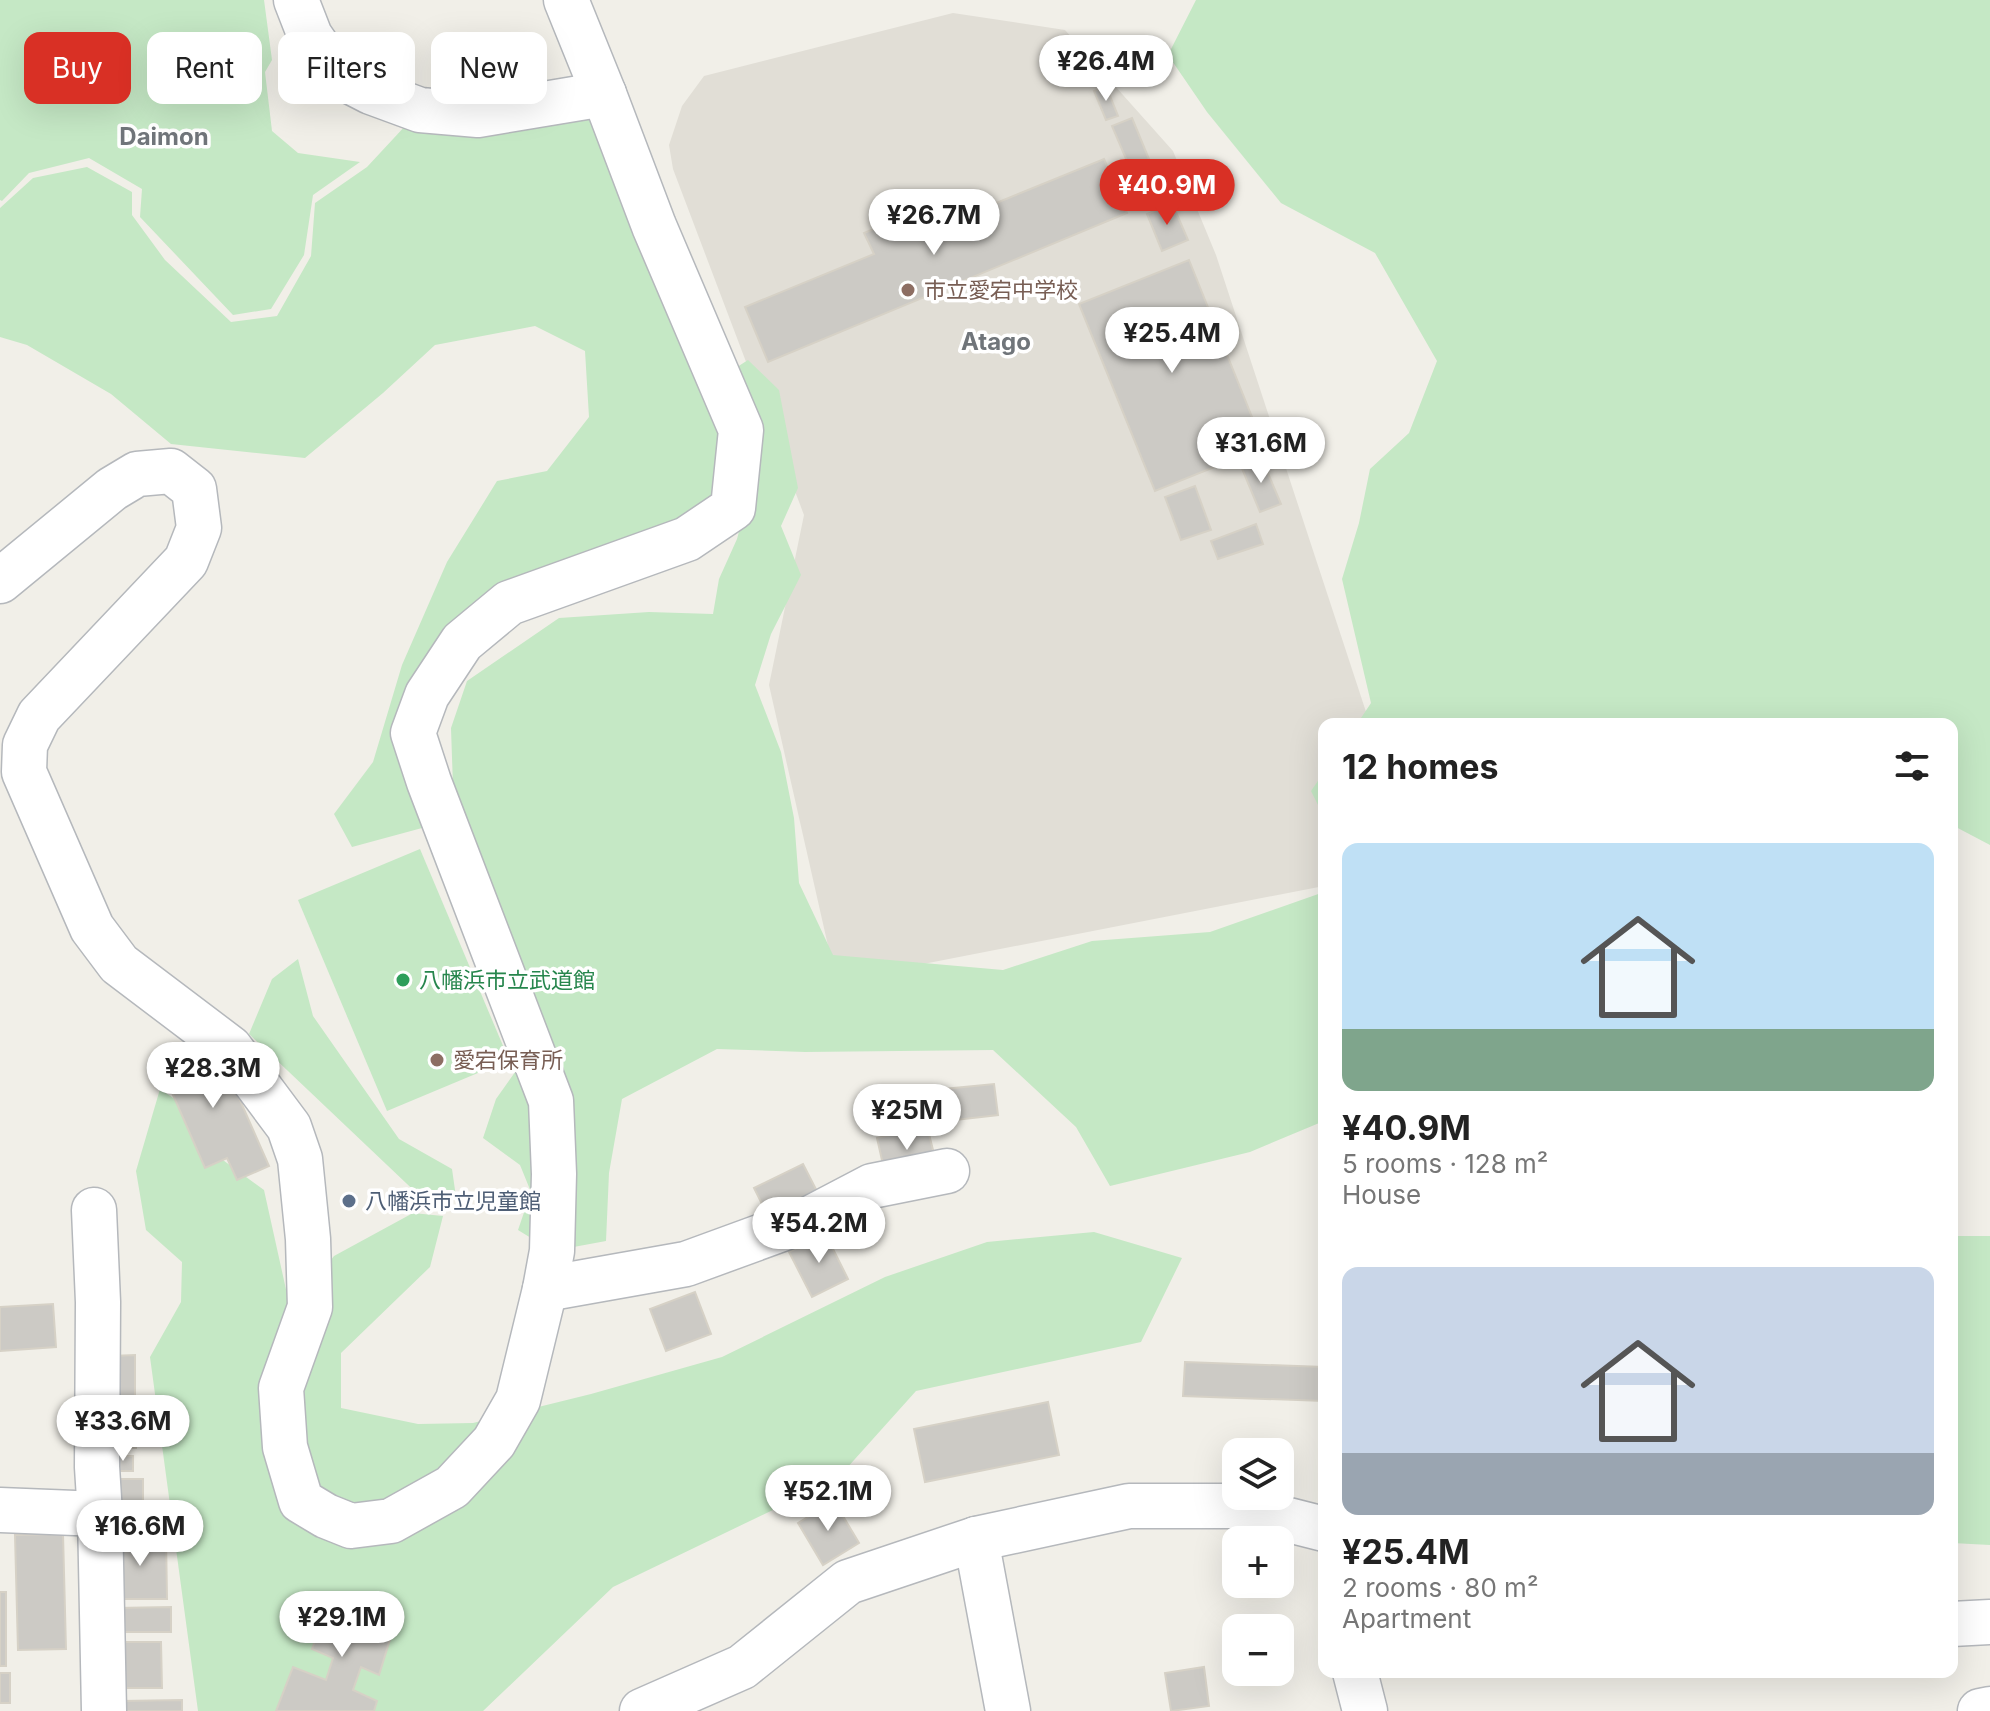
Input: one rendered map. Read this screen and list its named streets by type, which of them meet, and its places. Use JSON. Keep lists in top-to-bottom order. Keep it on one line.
{"districts":["Daimon","Atago"],"places":["市立愛宕中学校","八幡浜市立武道館","愛宕保育所","八幡浜市立児童館"],"page":{"chip":["Buy","Rent","Filters","New"],"price":["¥26.4M","¥40.9M","¥26.7M","¥25.4M","¥31.6M","¥28.3M","¥25M","¥54.2M","¥33.6M","¥52.1M","¥16.6M","¥29.1M"],"heading":"12 homes","list":[{"name":"¥40.9M","note":"5 rooms · 128 m² · House"},{"name":"¥25.4M","note":"2 rooms · 80 m² · Apartment"}],"map_buttons":["+","−"]}}
